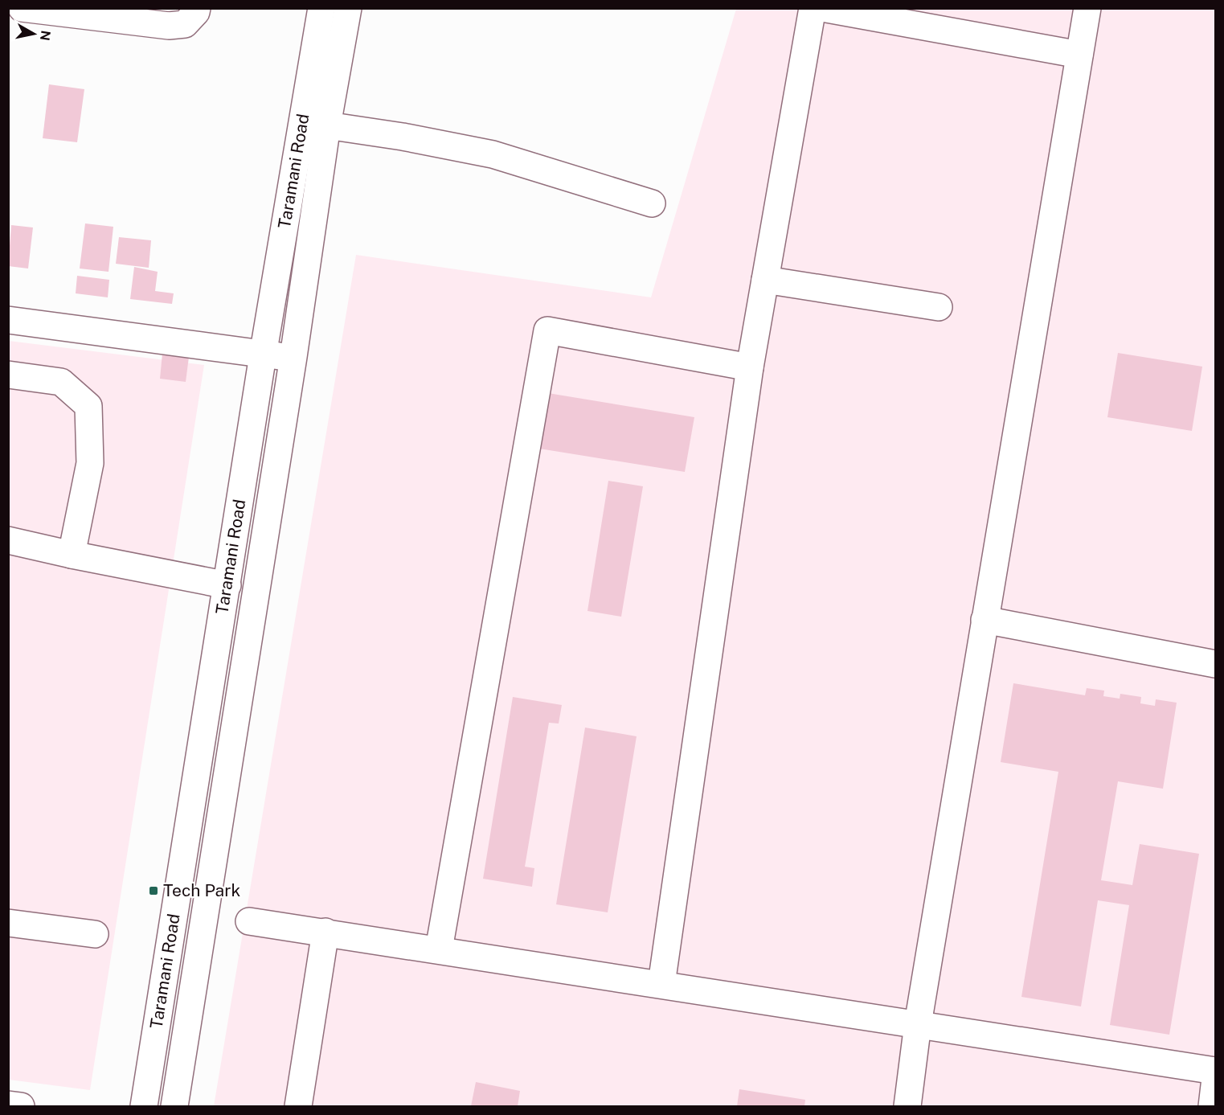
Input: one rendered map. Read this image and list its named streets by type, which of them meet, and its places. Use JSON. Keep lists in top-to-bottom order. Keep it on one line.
{"streets":{"street":["Taramani Road"]},"places":{"transit":["Tech Park"]},"north":"right"}
